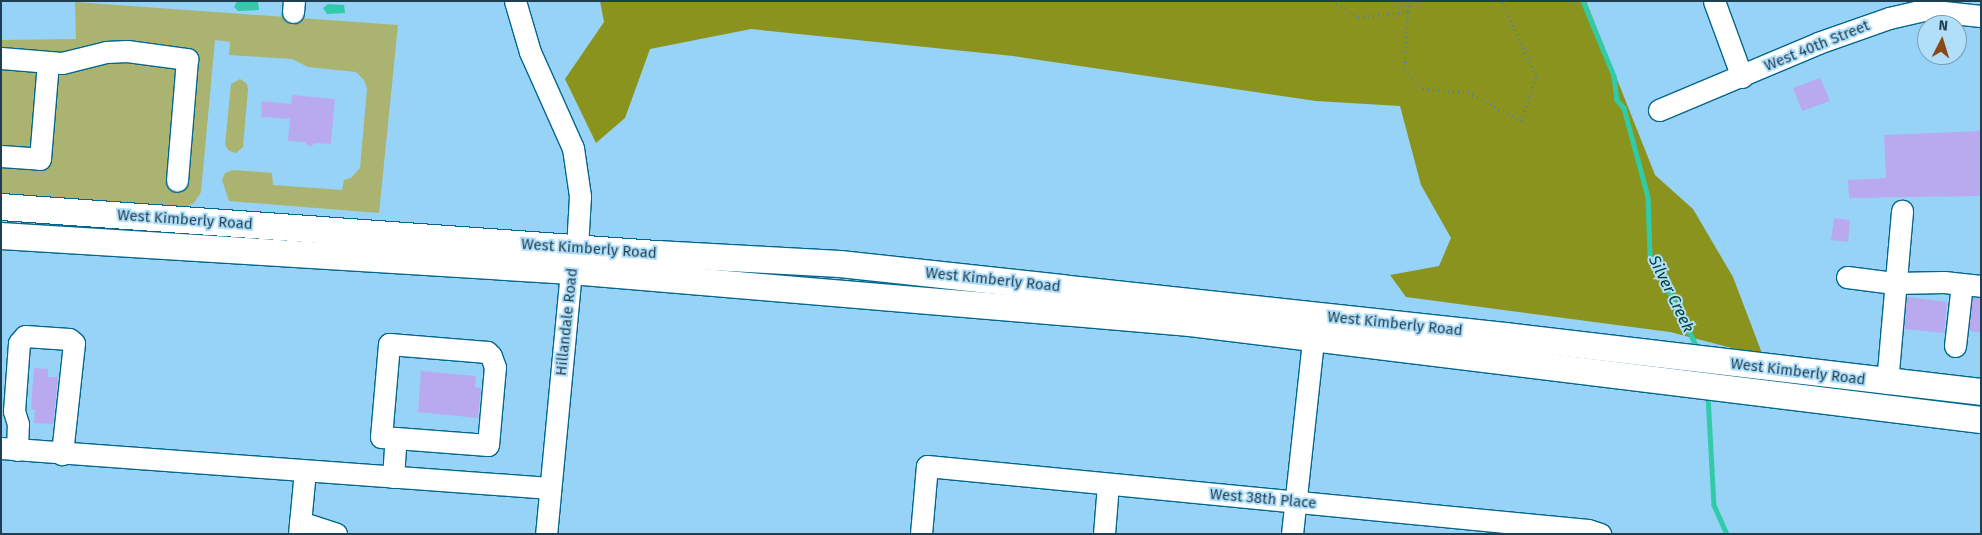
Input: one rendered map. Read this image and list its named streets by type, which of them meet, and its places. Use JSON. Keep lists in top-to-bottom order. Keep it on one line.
{"streets":{"main road":["West Kimberly Road"],"street":["West 40th Street","Hillandale Road","West 38th Place"]},"crossings":[["West Kimberly Road","Hillandale Road"]],"water":["Silver Creek"],"north":"top"}
